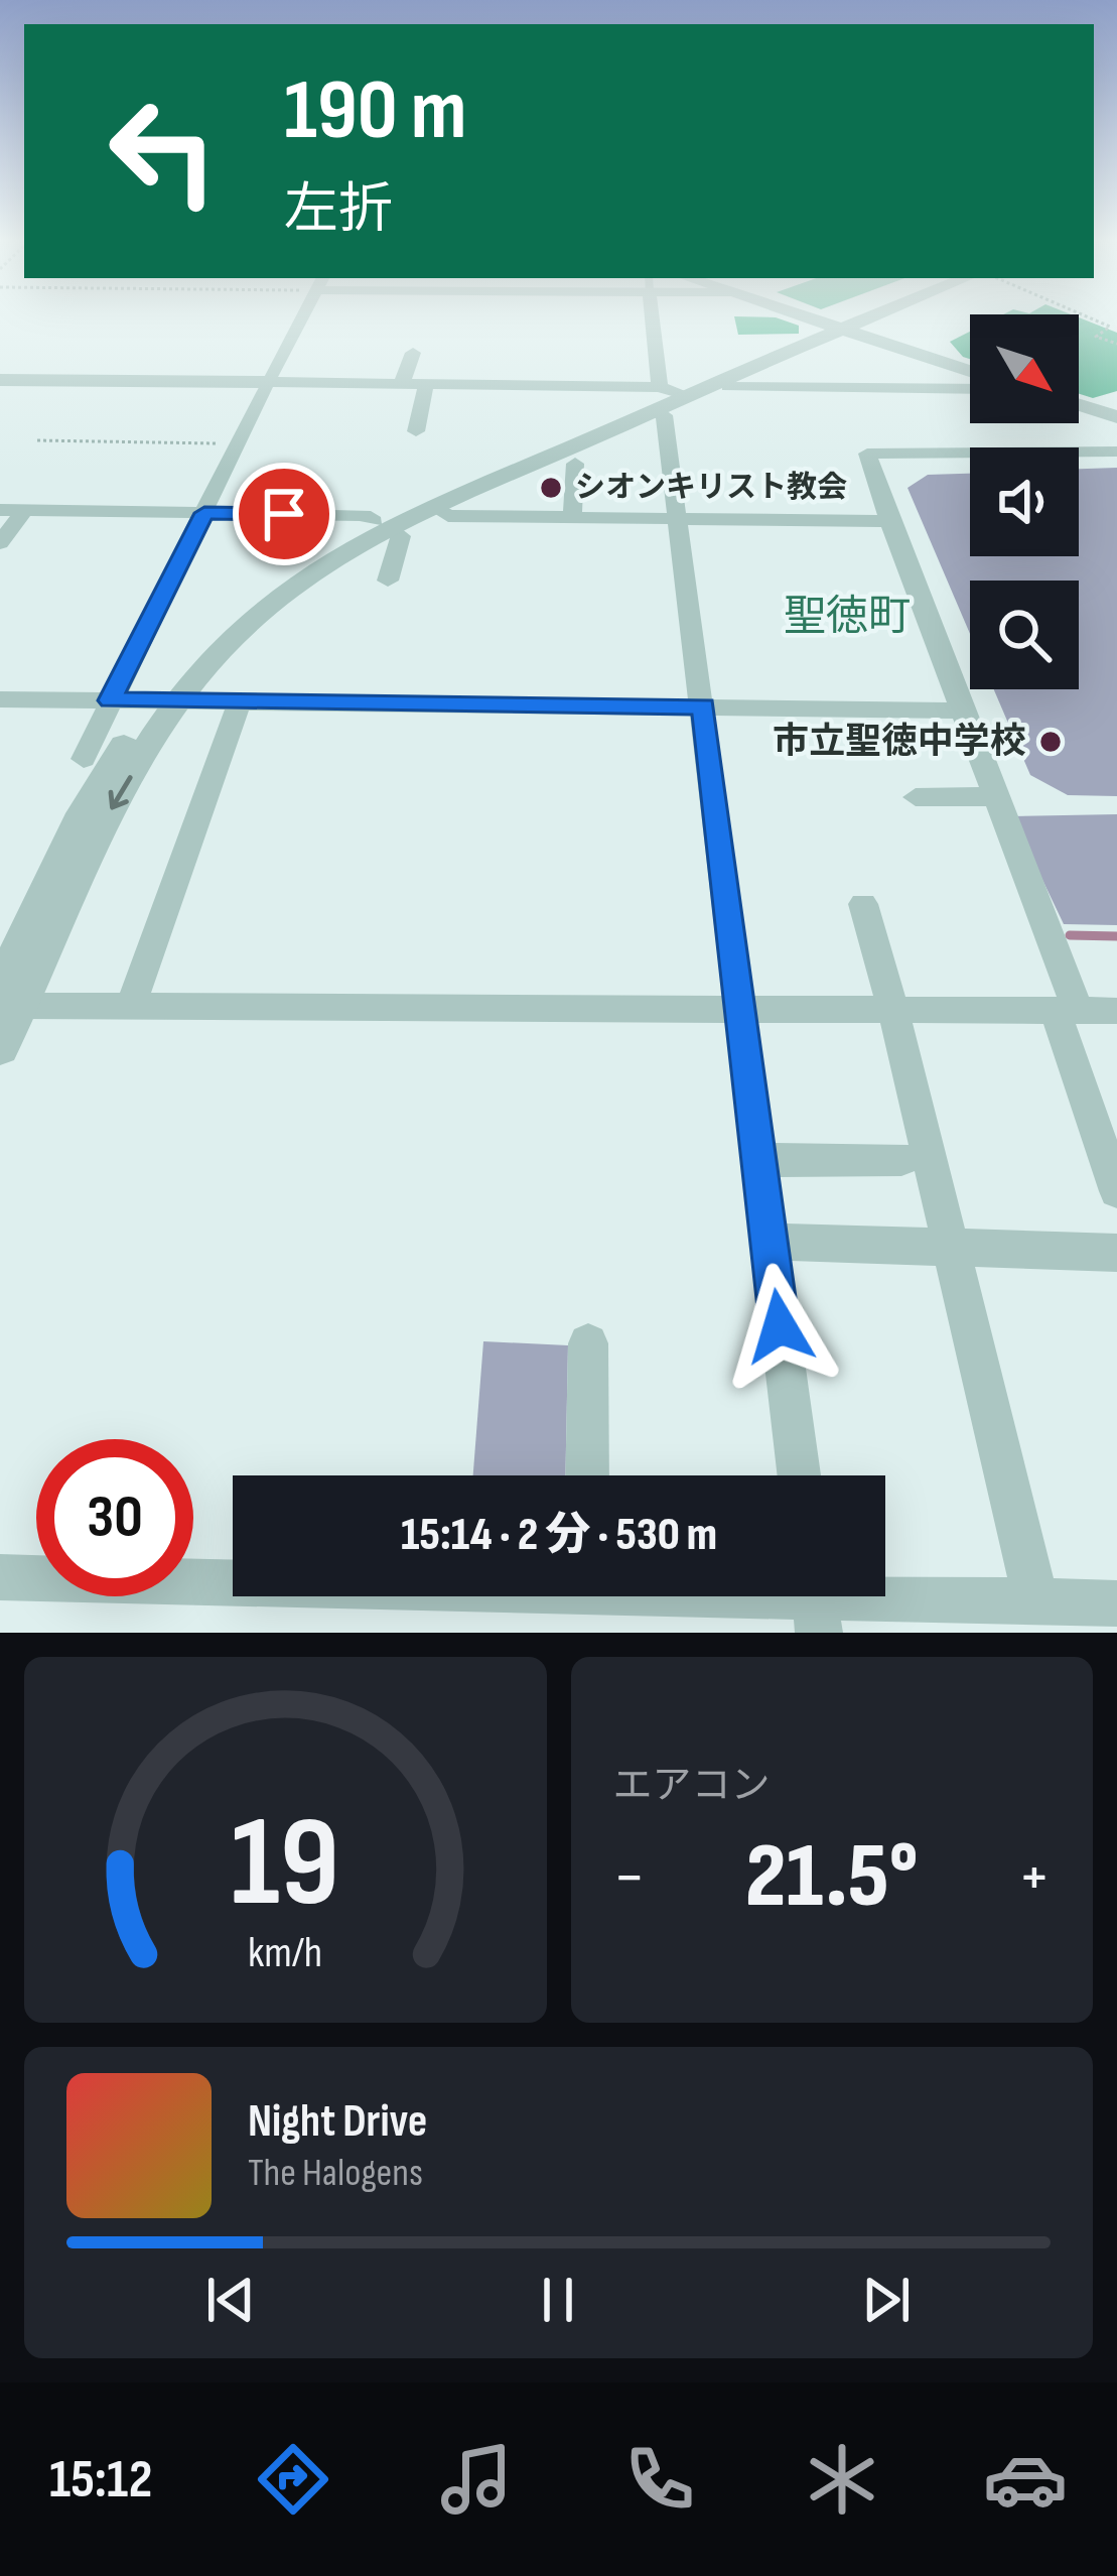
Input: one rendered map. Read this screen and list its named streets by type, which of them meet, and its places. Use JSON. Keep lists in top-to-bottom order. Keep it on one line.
{"districts":["聖徳町"],"places":["シオンキリスト教会","市立聖徳中学校"],"north":"bottom right","page":{"turn":["190 m","左折"],"limit":"30","trip":"15:14 · 2 分 · 530 m","tile":"エアコン","heat":["−","21.5°","+"],"song":["Night Drive","The Halogens"],"tabs":"15:12","gauge":["19","km/h"]}}
